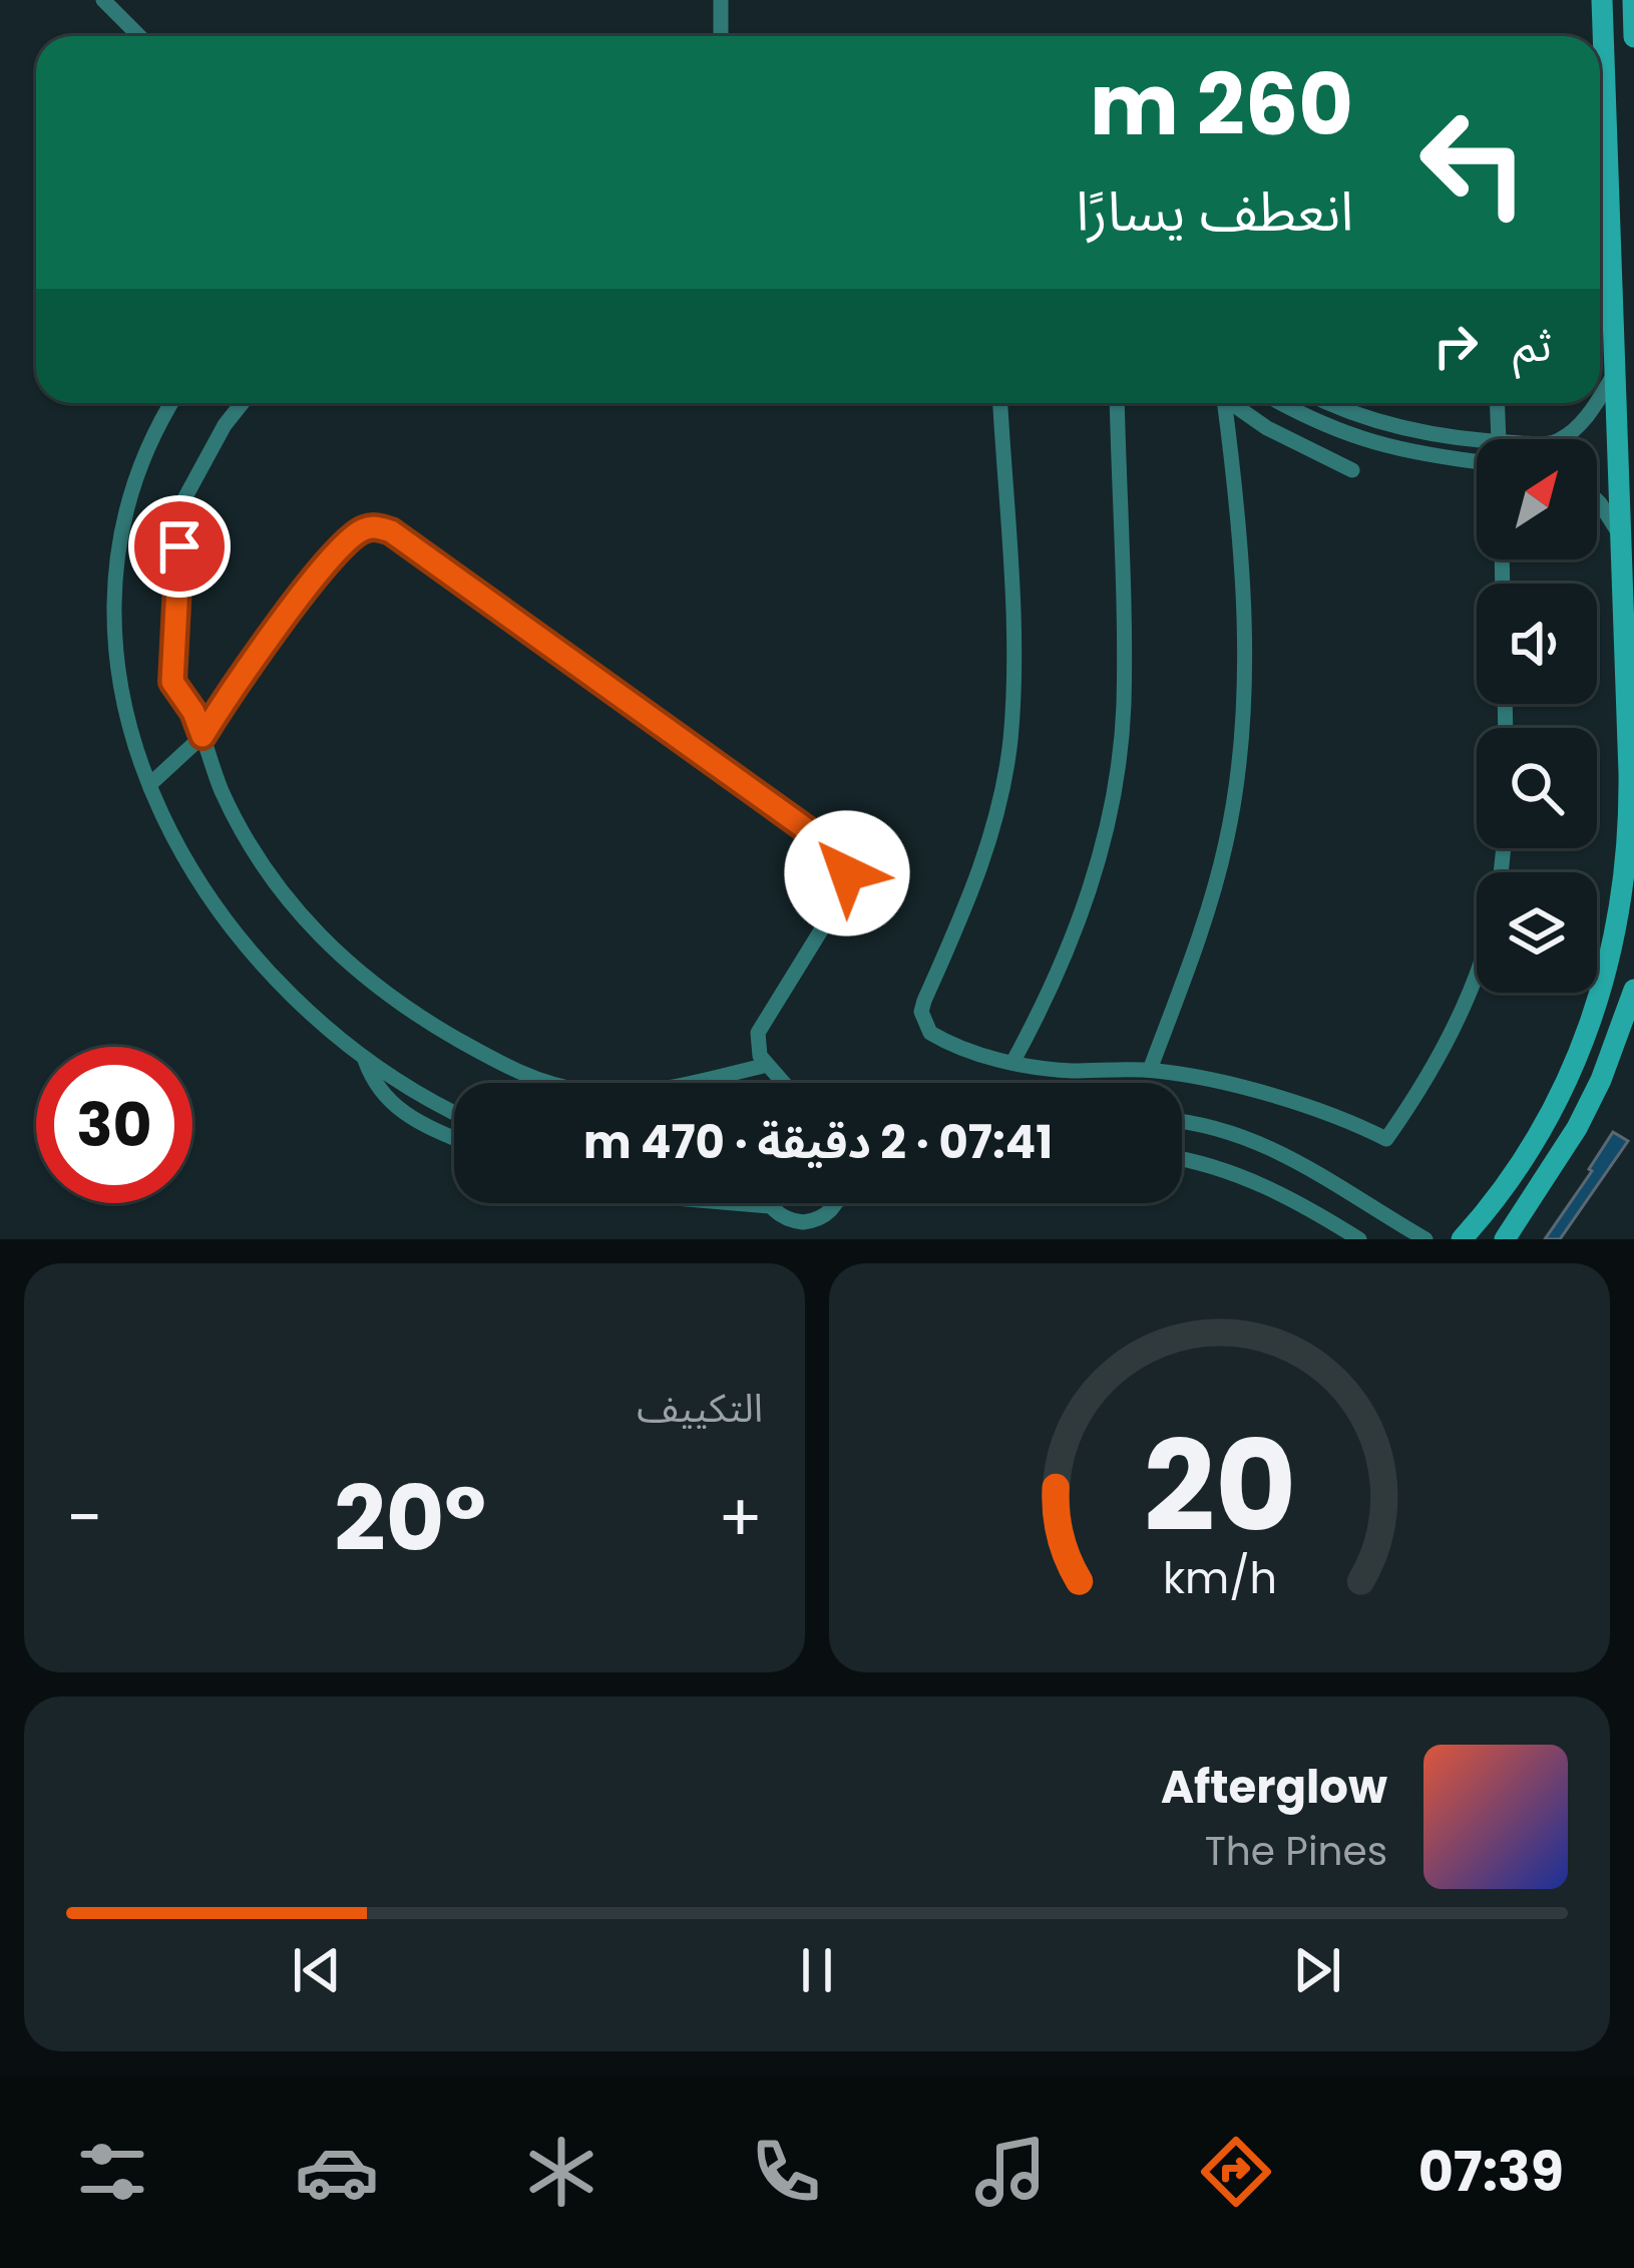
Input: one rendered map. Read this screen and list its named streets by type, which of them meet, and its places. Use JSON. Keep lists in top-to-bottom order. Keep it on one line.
{"north":"top right","page":{"turn":["260 m","انعطف يسارًا"],"then":"ثم","limit":"30","trip":"07:41 · 2 دقيقة · 470 m","tile":"التكييف","heat":["−","20°","+"],"song":["Afterglow","The Pines"],"tabs":"07:39","gauge":["20","km/h"]}}
